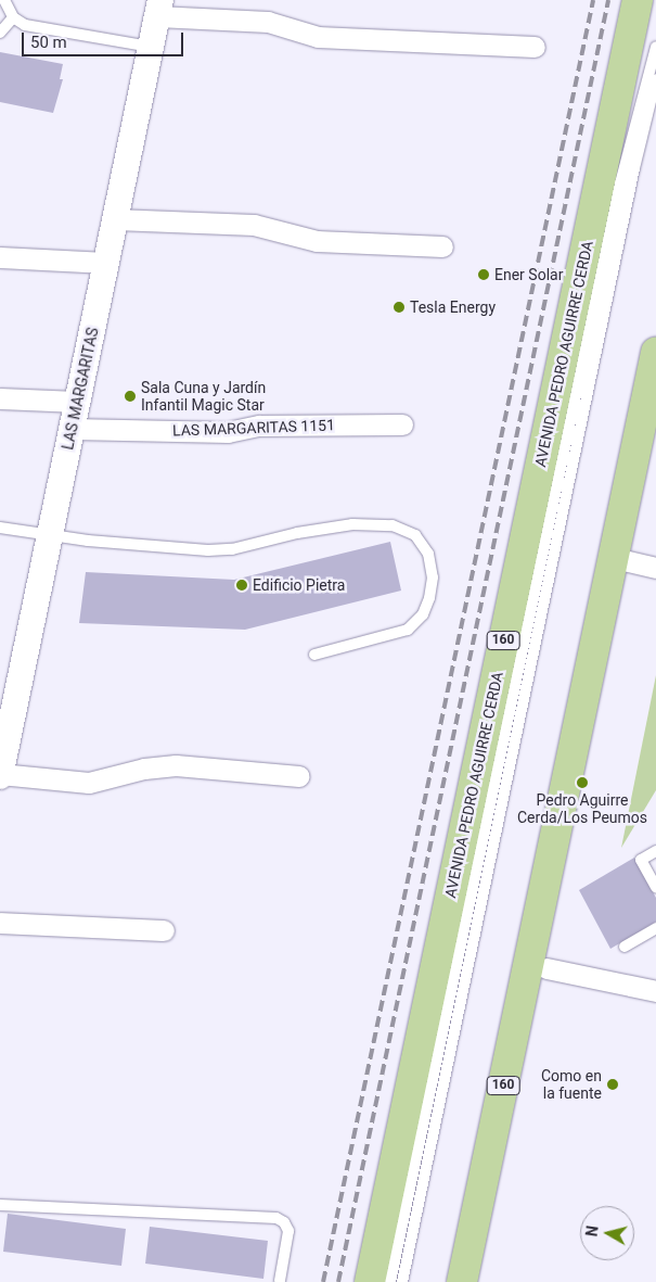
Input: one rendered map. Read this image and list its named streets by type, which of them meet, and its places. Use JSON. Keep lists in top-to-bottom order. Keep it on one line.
{"streets":{"highway":["AVENIDA PEDRO AGUIRRE CERDA","160"],"street":["LAS MARGARITAS","LAS MARGARITAS 1151"]},"crossings":[["LAS MARGARITAS","LAS MARGARITAS 1151"]],"places":["Ener Solar","Tesla Energy","Sala Cuna y Jardín Infantil Magic Star","Edificio Pietra","Pedro Aguirre Cerda/Los Peumos","Como en la fuente"],"scale_bar":"50 m","north":"left"}
